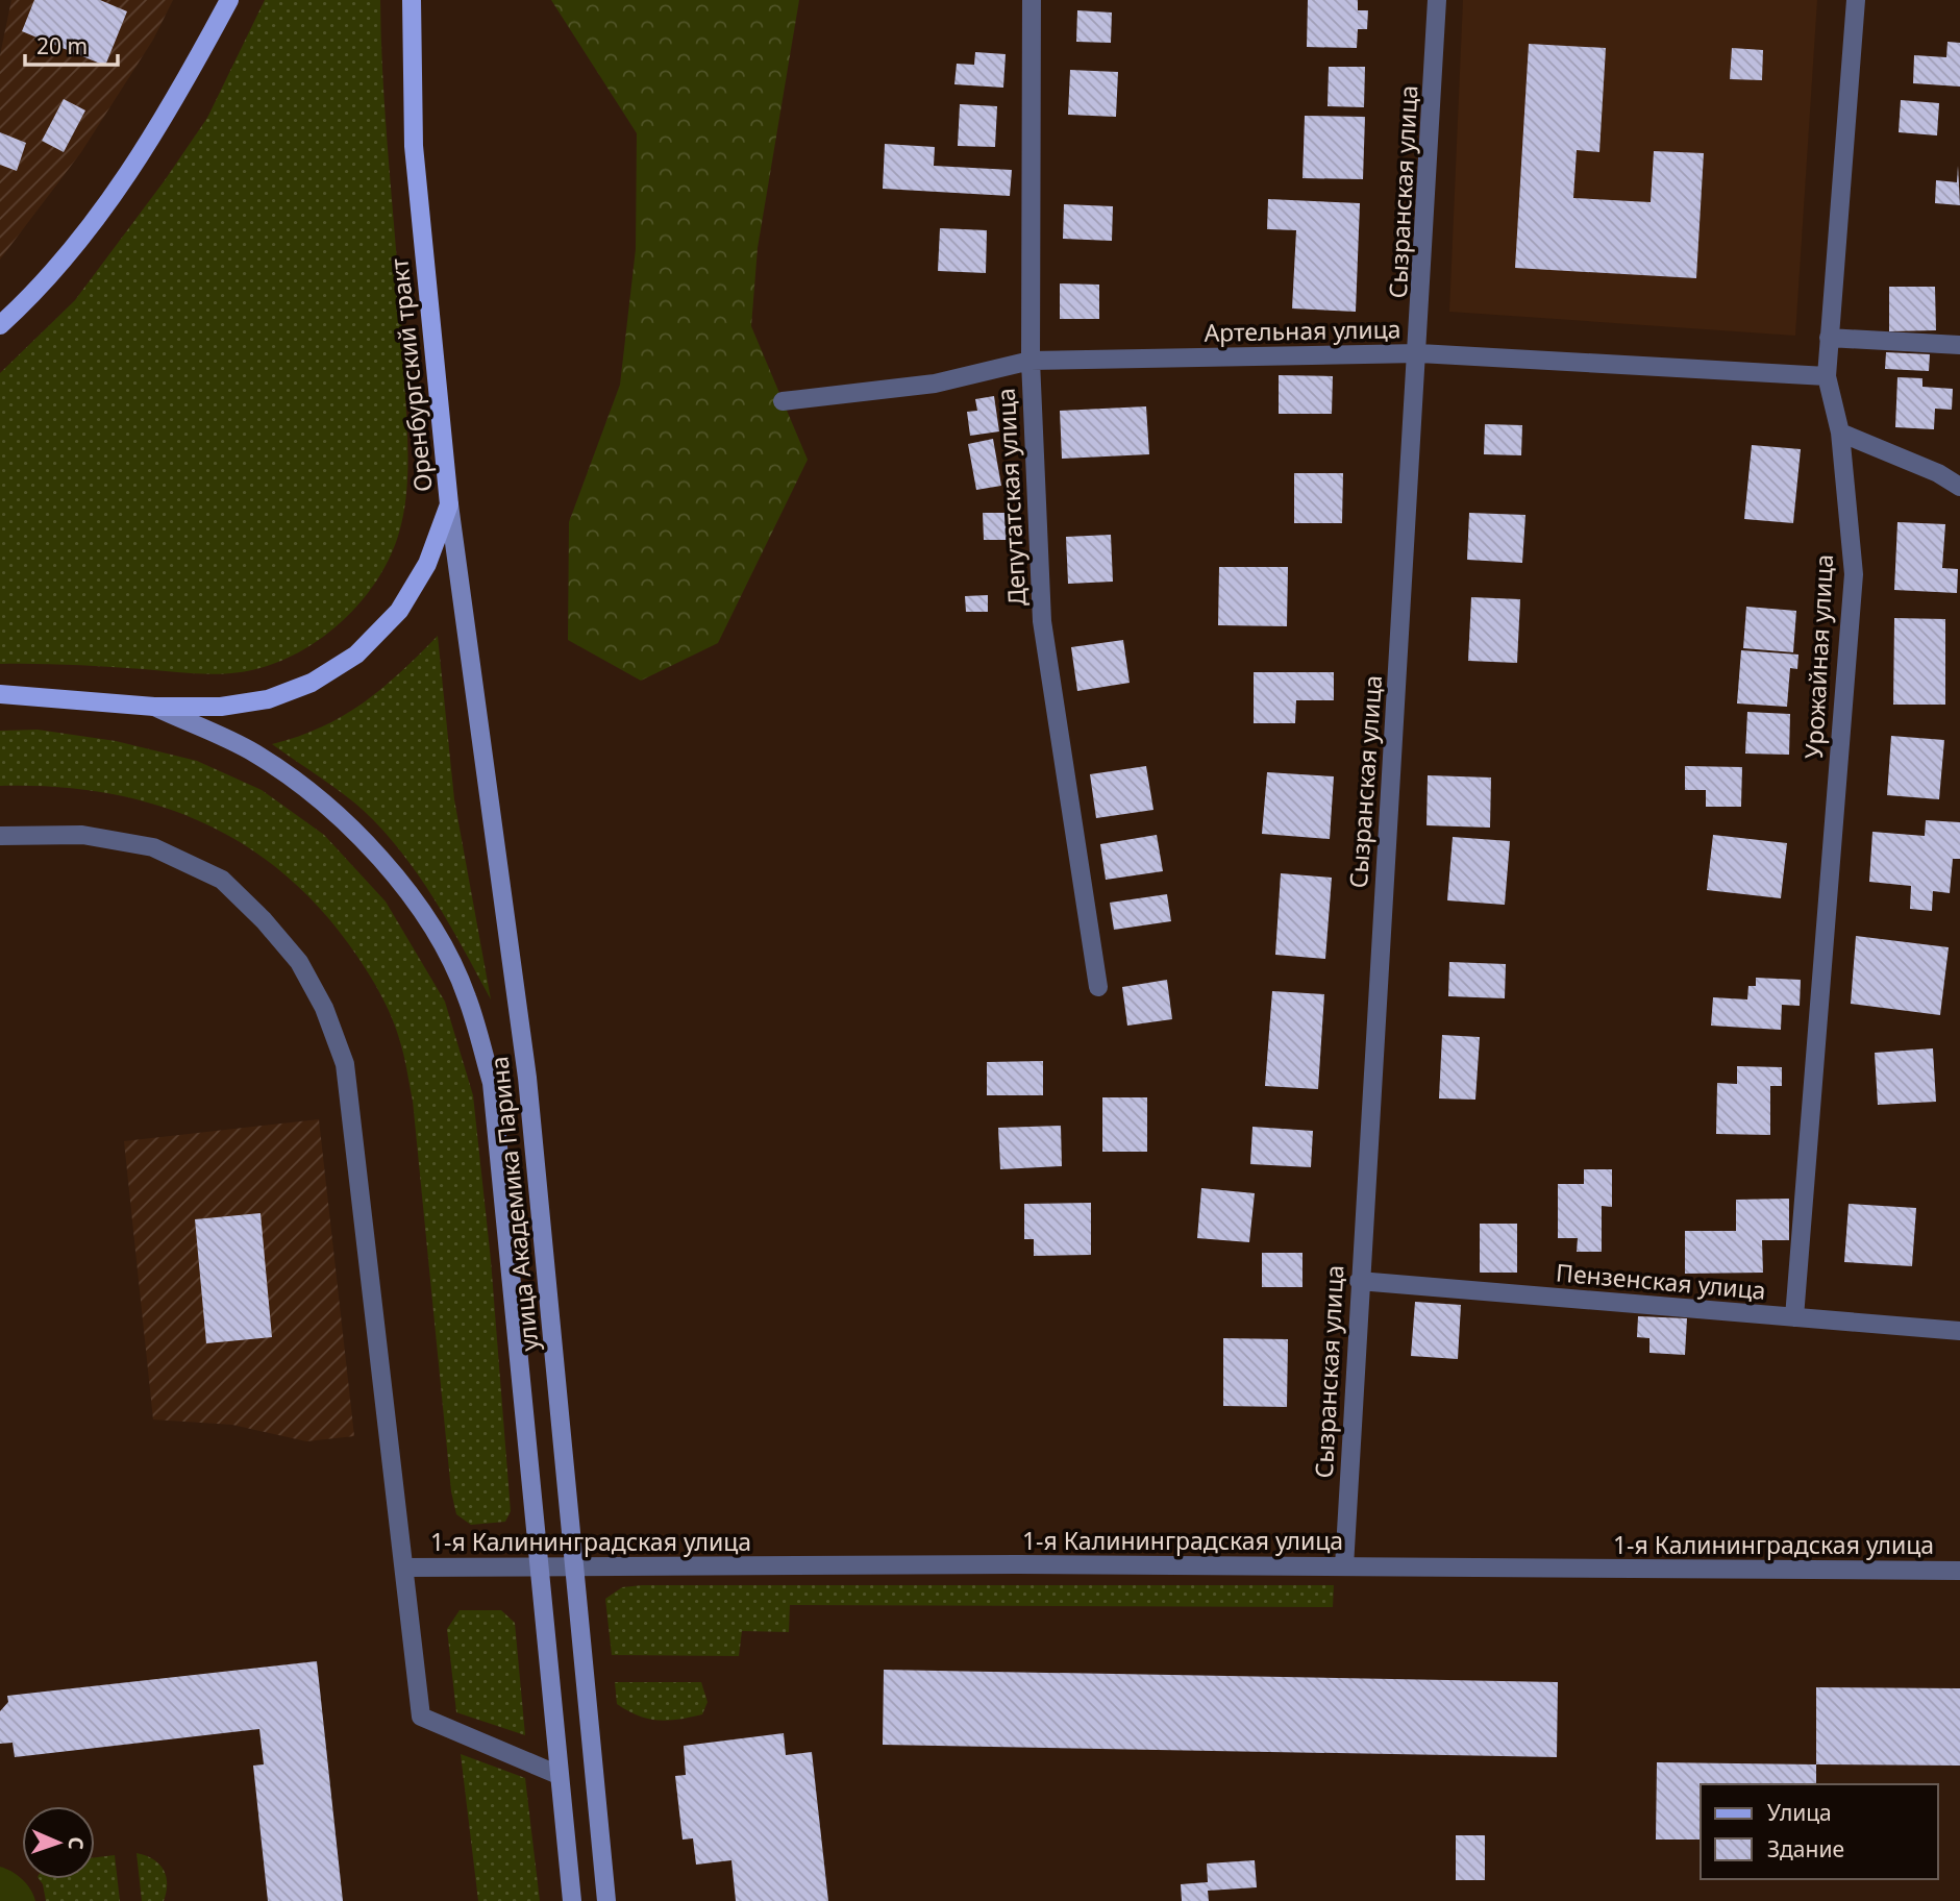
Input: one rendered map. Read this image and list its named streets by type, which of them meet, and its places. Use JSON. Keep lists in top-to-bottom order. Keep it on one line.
{"streets":{"main road":["Оренбургский тракт","улица Академика Парина"],"street":["Сызранская улица","Артельная улица","Депутатская улица","Урожайная улица","Пензенская улица","1-я Калининградская улица"]},"crossings":[["Сызранская улица","Артельная улица"],["Сызранская улица","Пензенская улица"],["Сызранская улица","1-я Калининградская улица"],["Артельная улица","Депутатская улица"],["Артельная улица","Урожайная улица"],["Оренбургский тракт","улица Академика Парина"],["Урожайная улица","Пензенская улица"],["улица Академика Парина","1-я Калининградская улица"]],"legend":["Улица","Здание"],"scale_bar":"20 m","north":"right"}
